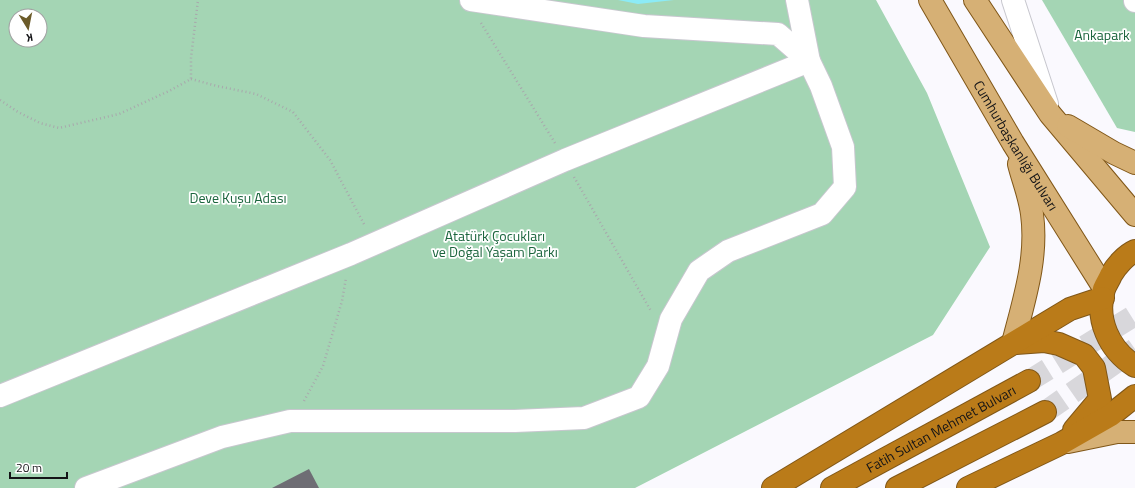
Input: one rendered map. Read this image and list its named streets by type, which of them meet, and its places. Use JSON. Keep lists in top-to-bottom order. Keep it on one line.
{"streets":{"highway":["Fatih Sultan Mehmet Bulvarı"],"main road":["Cumhurbaşkanlığı Bulvarı"]},"parks":["Ankapark","Deve Kuşu Adası","Atatürk Çocukları ve Doğal Yaşam Parkı"],"scale_bar":"20 m","north":"bottom"}
